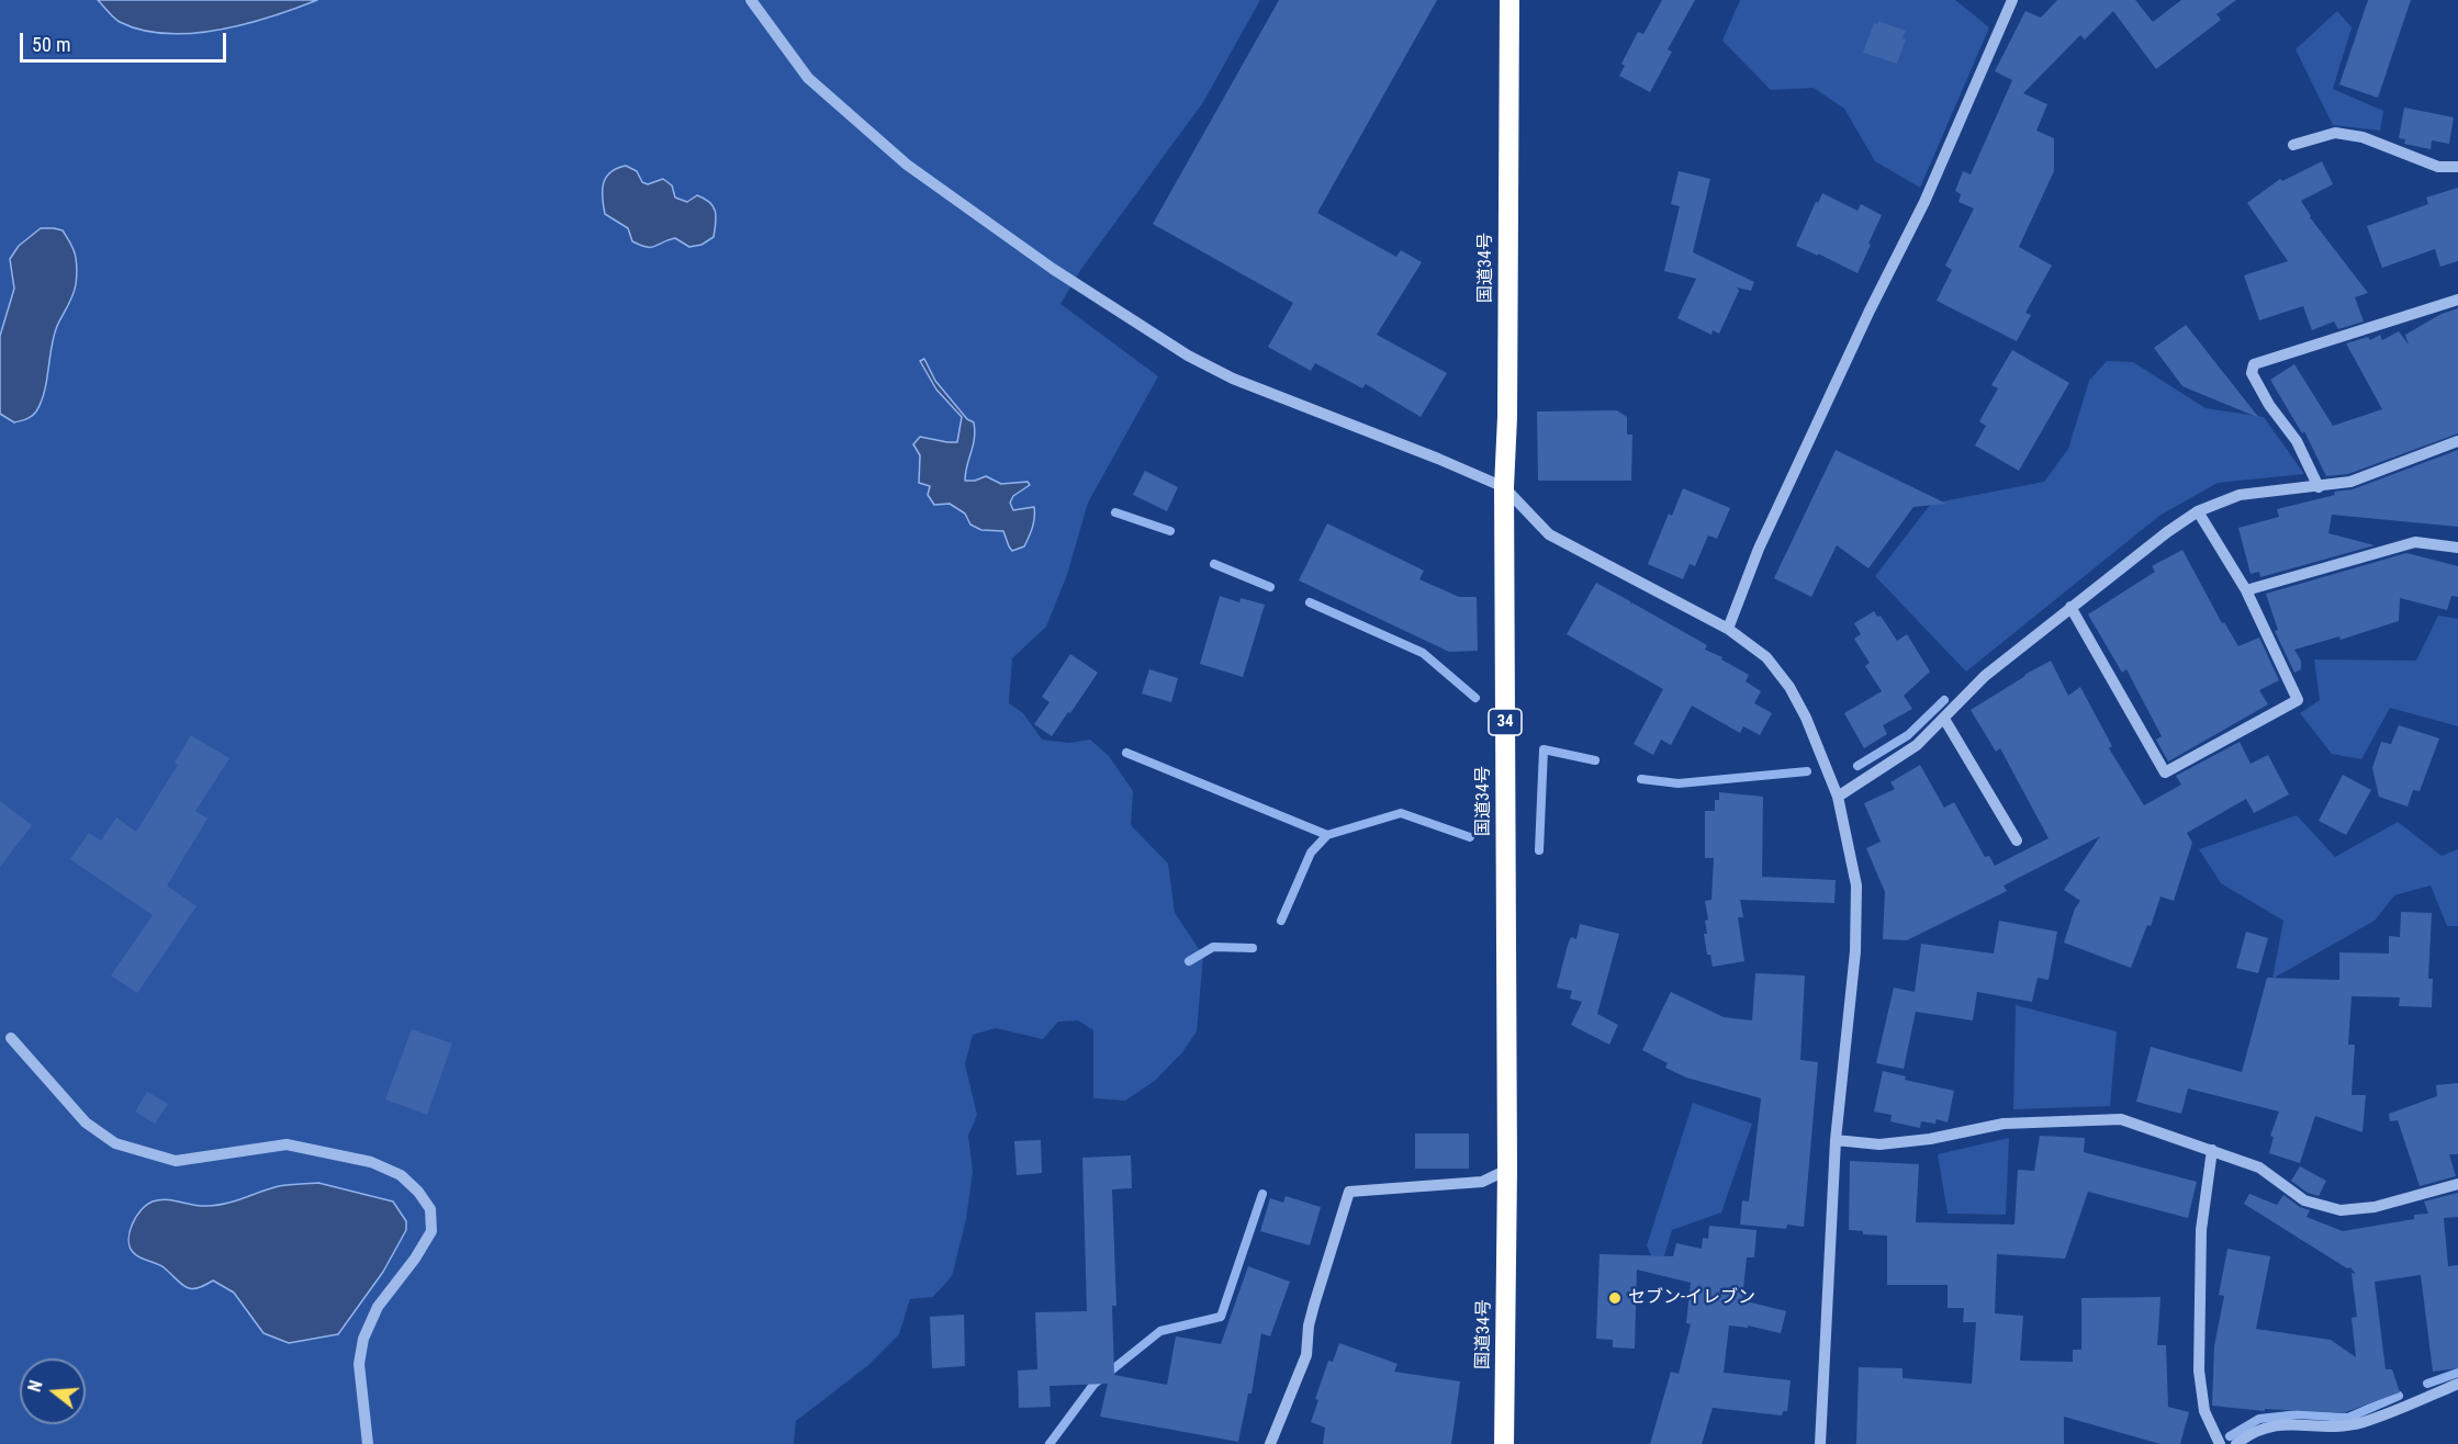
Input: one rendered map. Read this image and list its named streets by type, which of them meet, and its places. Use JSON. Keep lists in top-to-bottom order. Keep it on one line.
{"streets":{"highway":["国道34号","34"]},"places":["セブン-イレブン"],"scale_bar":"50 m","north":"left"}
